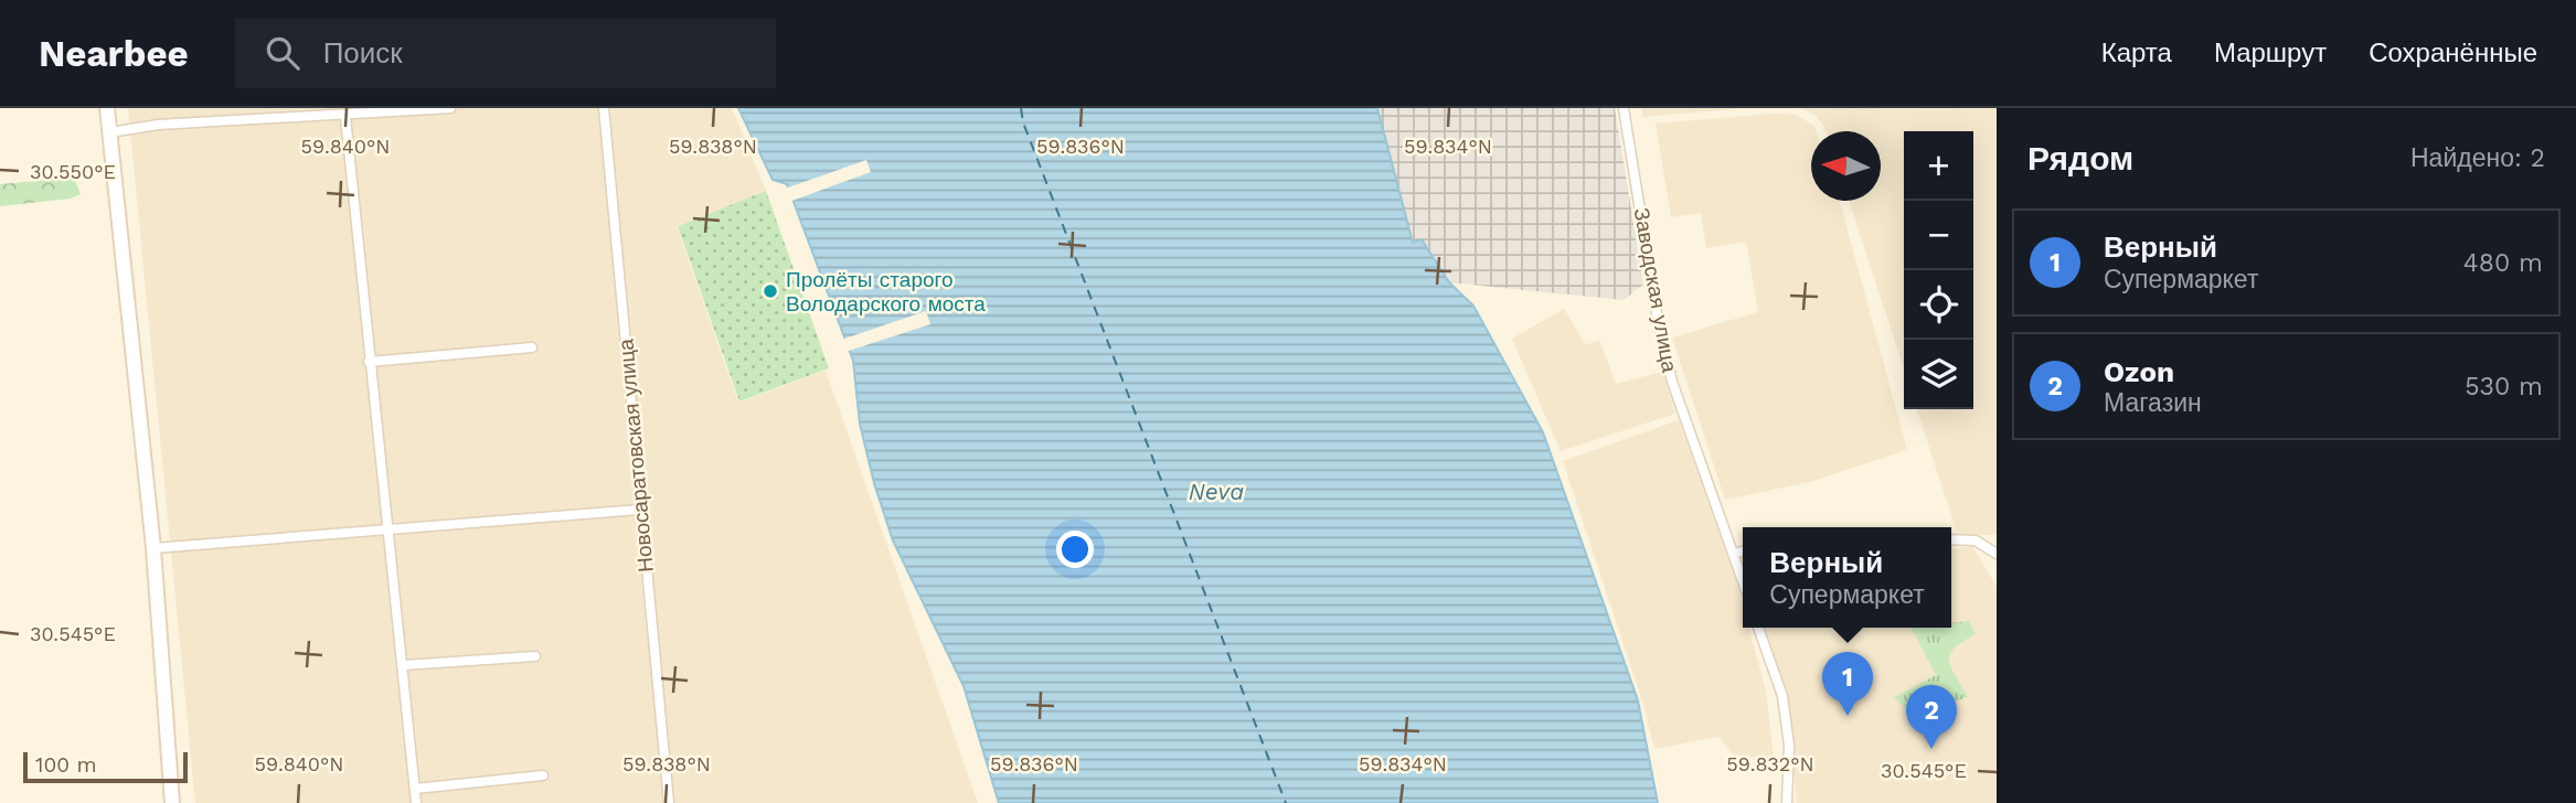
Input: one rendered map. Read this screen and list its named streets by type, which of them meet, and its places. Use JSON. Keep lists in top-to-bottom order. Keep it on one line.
{"streets":{"street":["Заводская улица","Новосаратовская улица"]},"water":["Neva"],"places":["Пролёты старого Володарского моста"],"scale_bar":"100 m","north":"left","page":{"header":"Nearbee","search":"Поиск","nav":["Карта","Маршрут","Сохранённые"],"heading":["Рядом","Найдено: 2"],"map_buttons":["+","−"],"list":[{"mark":"1","name":"Верный","note":"Супермаркет","value":"480 m"},{"mark":"2","name":"Ozon","note":"Магазин","value":"530 m"}],"popup":["Верный","Супермаркет"],"pins":["1","2"],"scale":"100 m"},"coordinates":["59.840°N","59.838°N","59.836°N","59.834°N","30.550°E","30.545°E","59.832°N"]}
